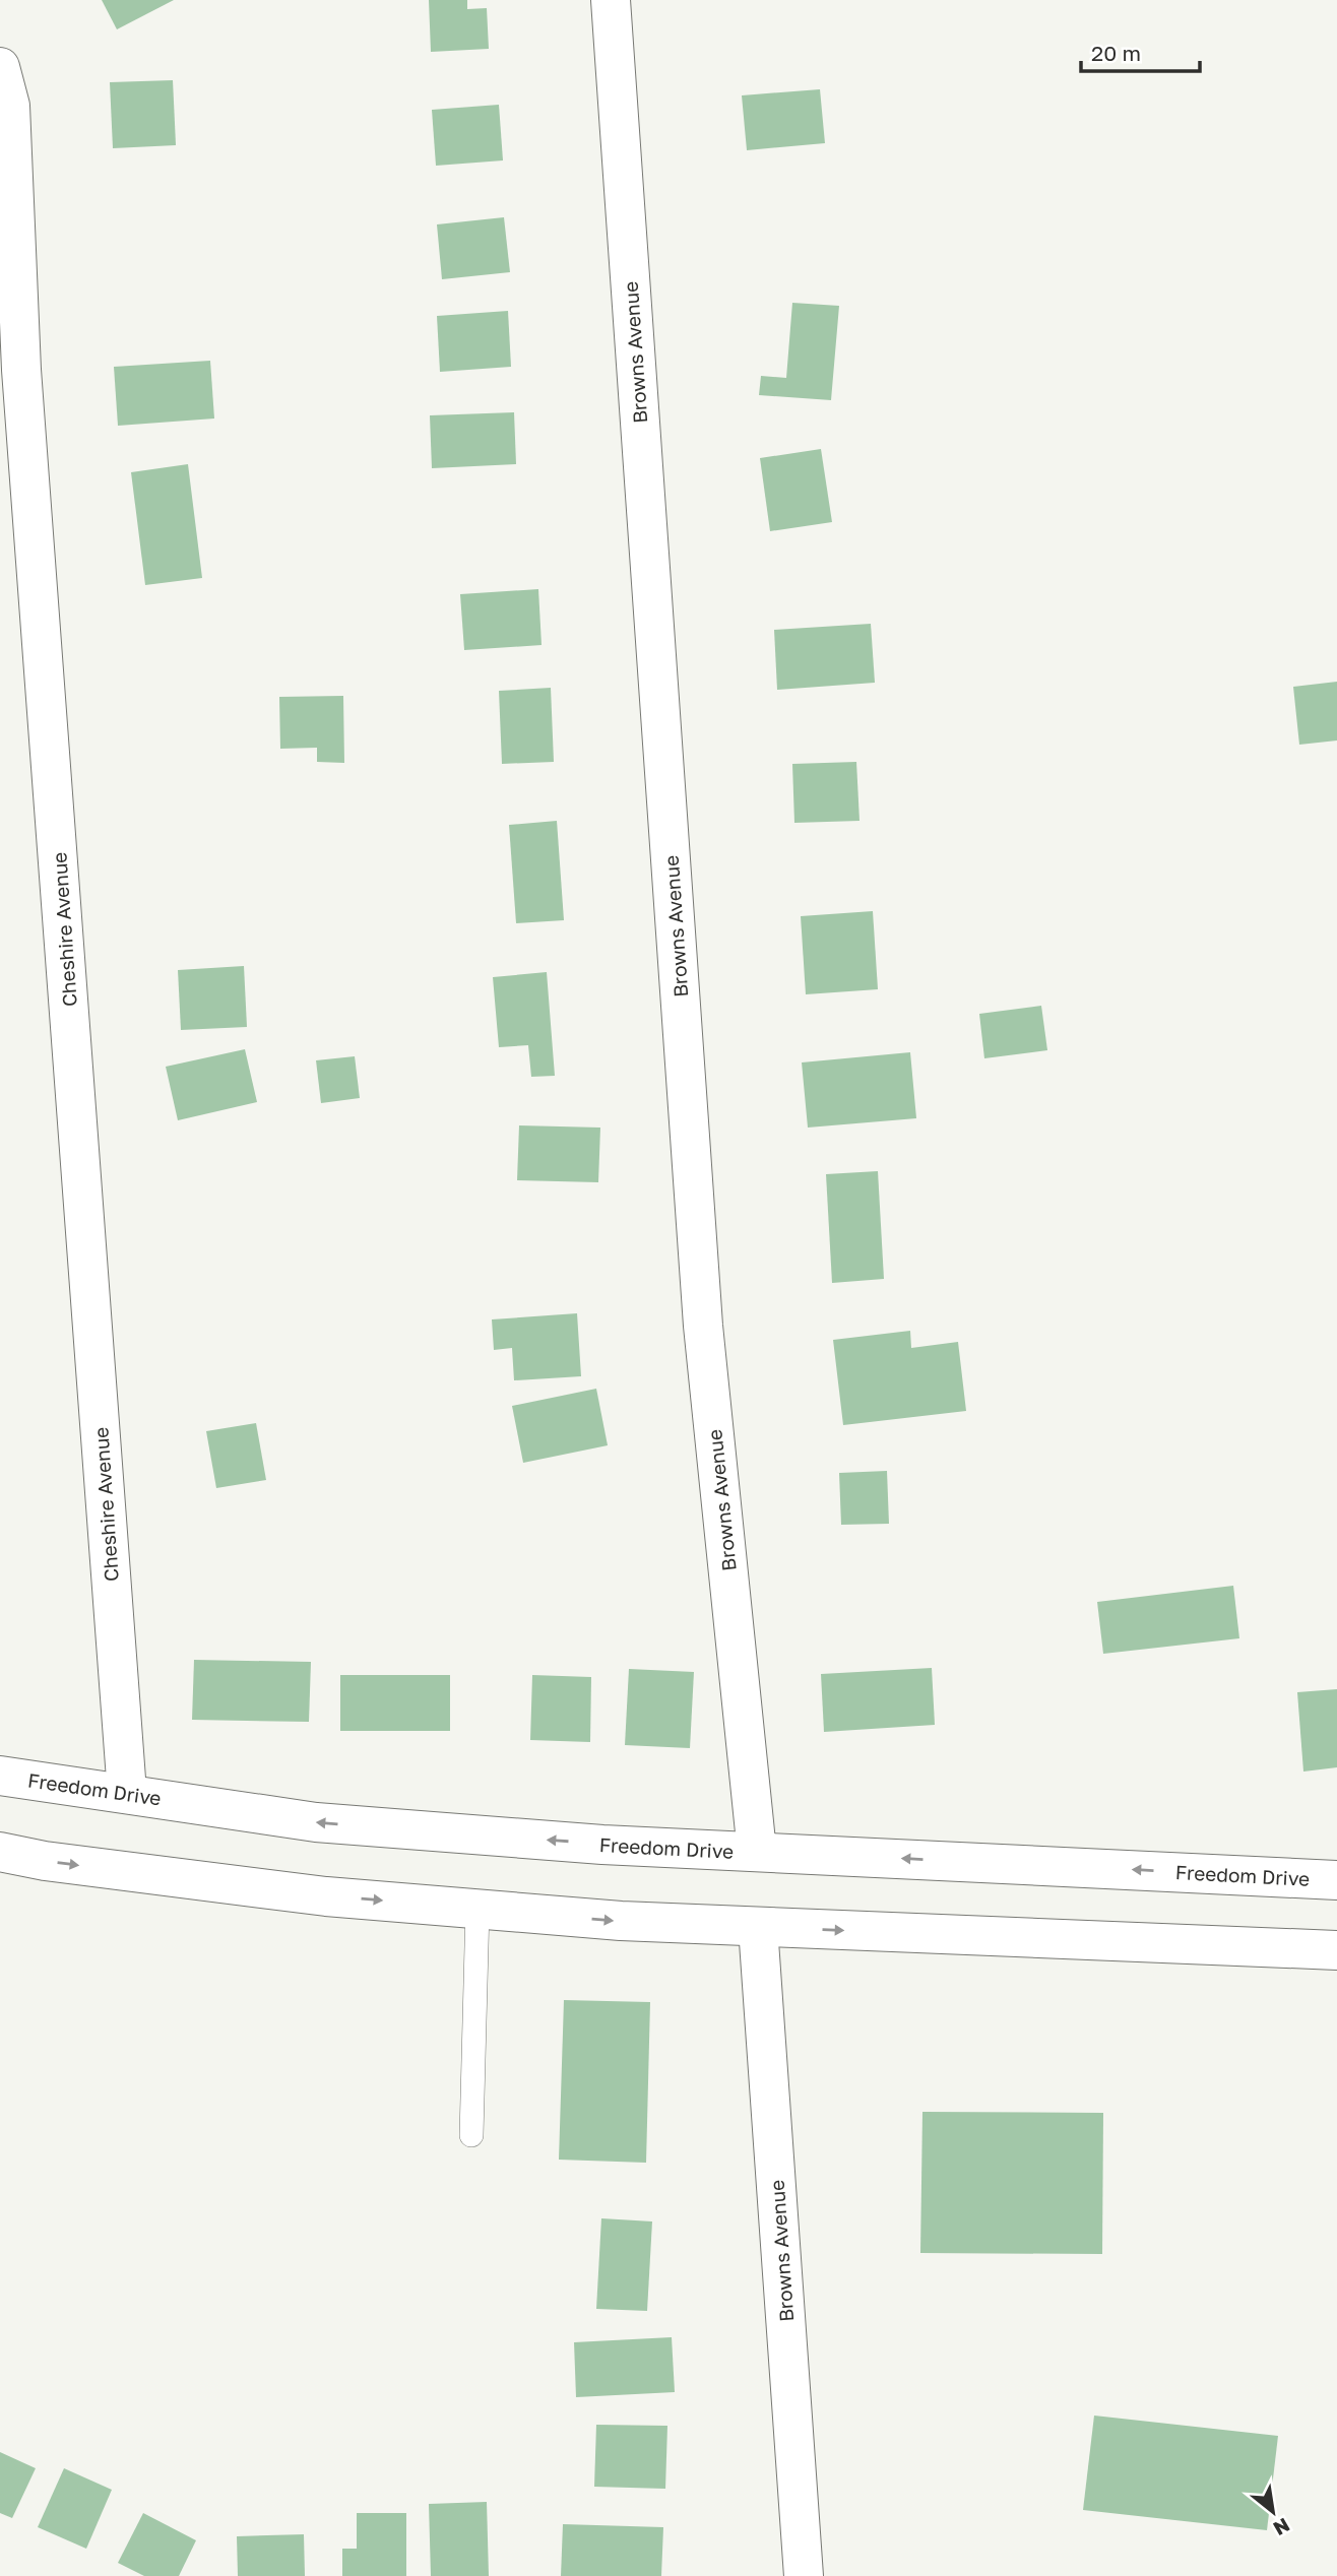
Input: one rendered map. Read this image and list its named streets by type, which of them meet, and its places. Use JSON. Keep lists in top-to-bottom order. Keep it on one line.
{"streets":{"street":["Browns Avenue","Cheshire Avenue","Freedom Drive"]},"crossings":[["Browns Avenue","Freedom Drive"],["Cheshire Avenue","Freedom Drive"]],"scale_bar":"20 m","north":"bottom right"}
